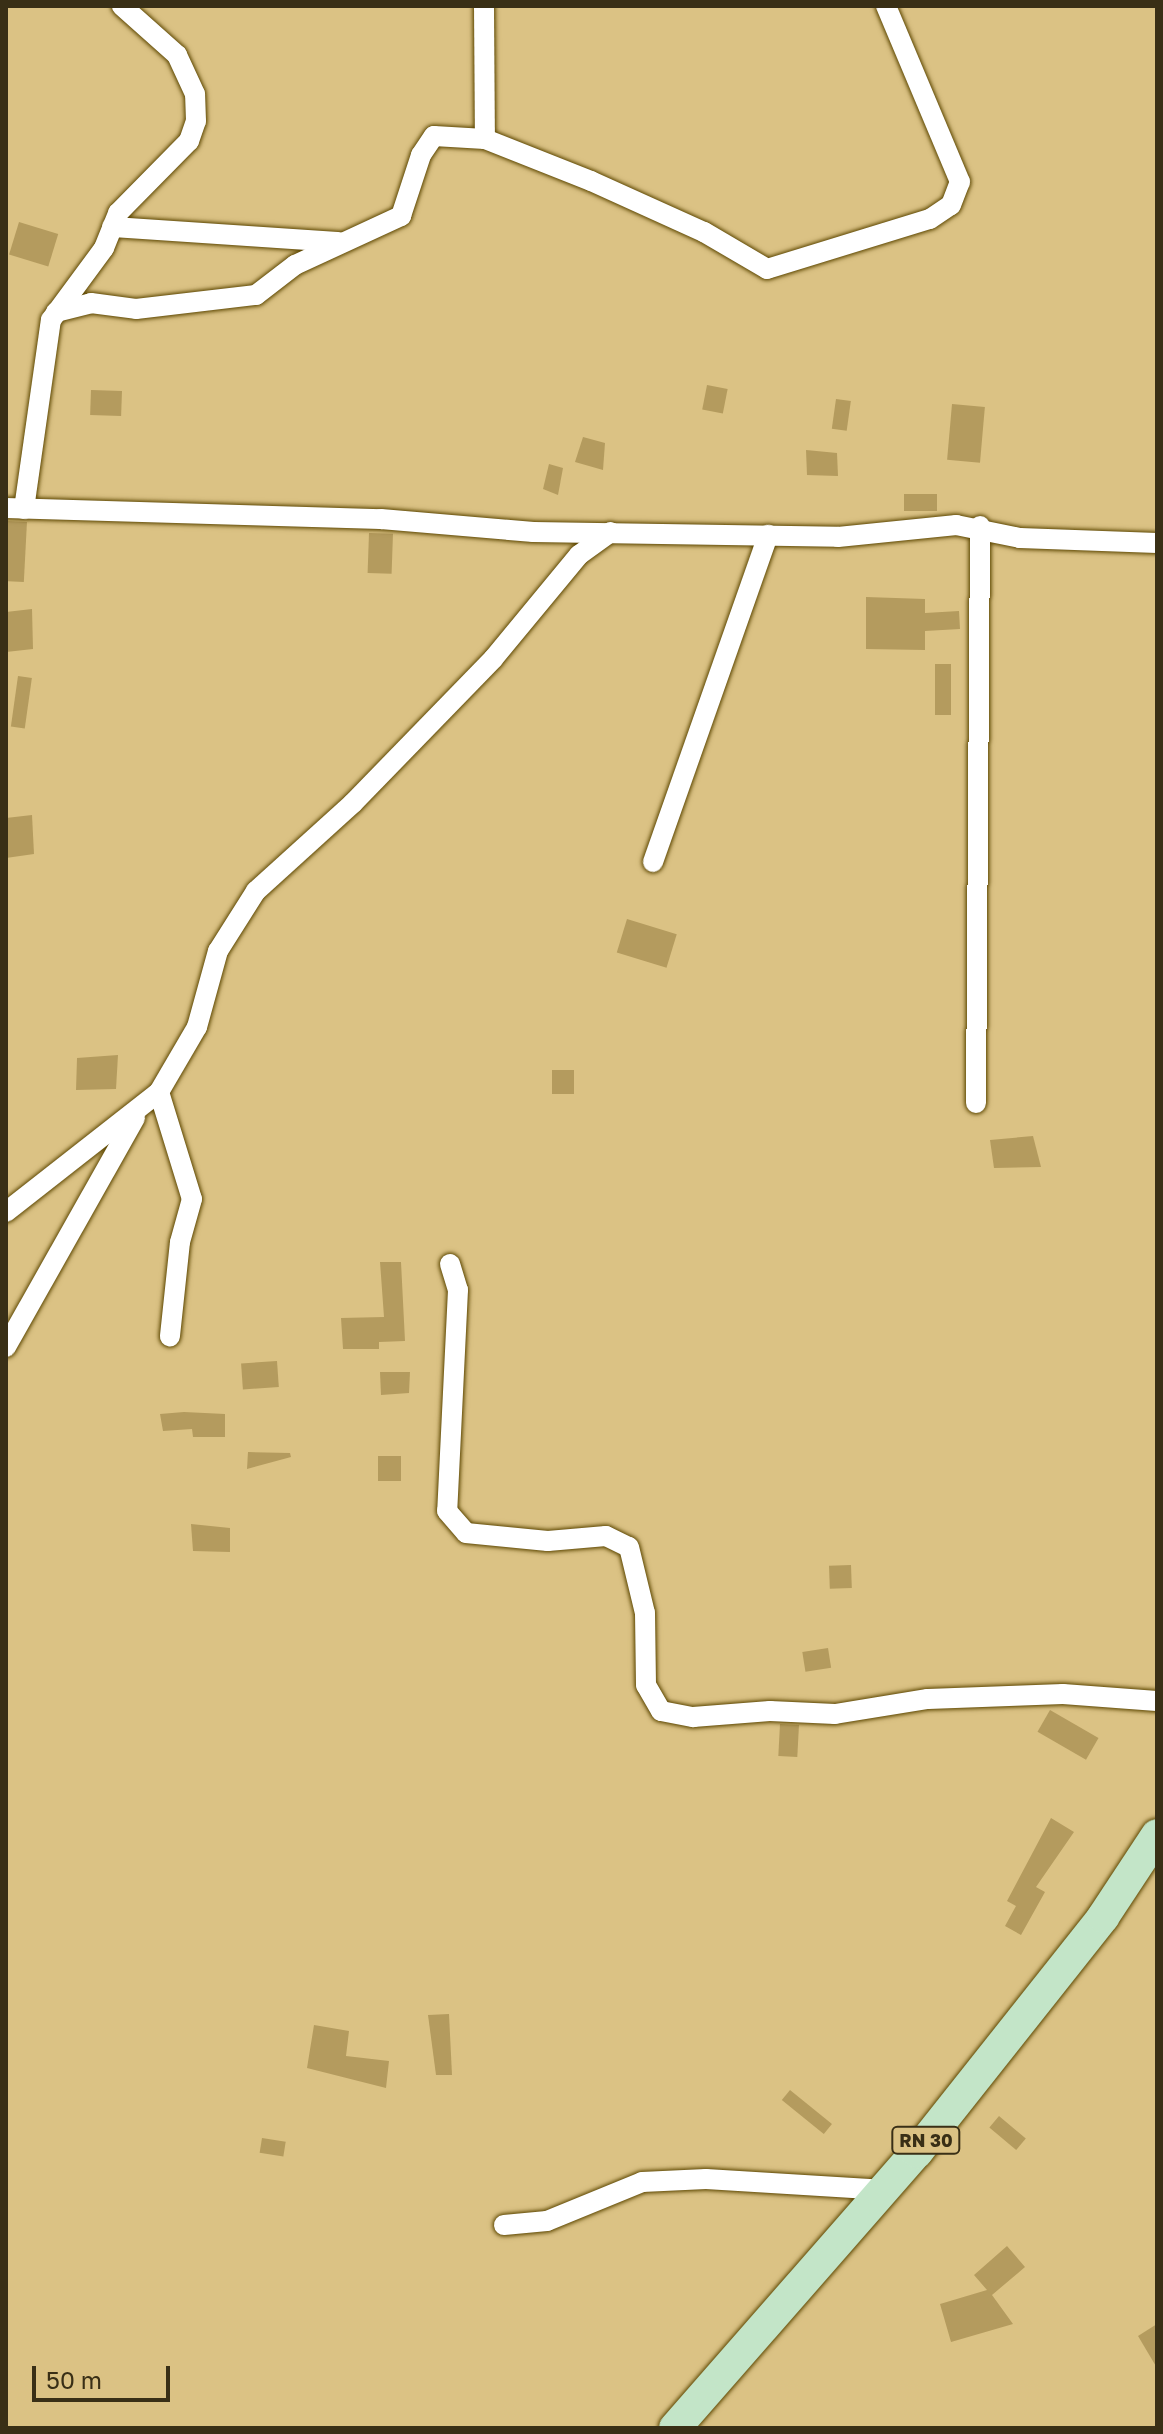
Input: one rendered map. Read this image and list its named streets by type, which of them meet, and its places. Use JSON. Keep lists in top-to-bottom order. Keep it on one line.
{"streets":{"main road":["RN 30"]},"scale_bar":"50 m"}
